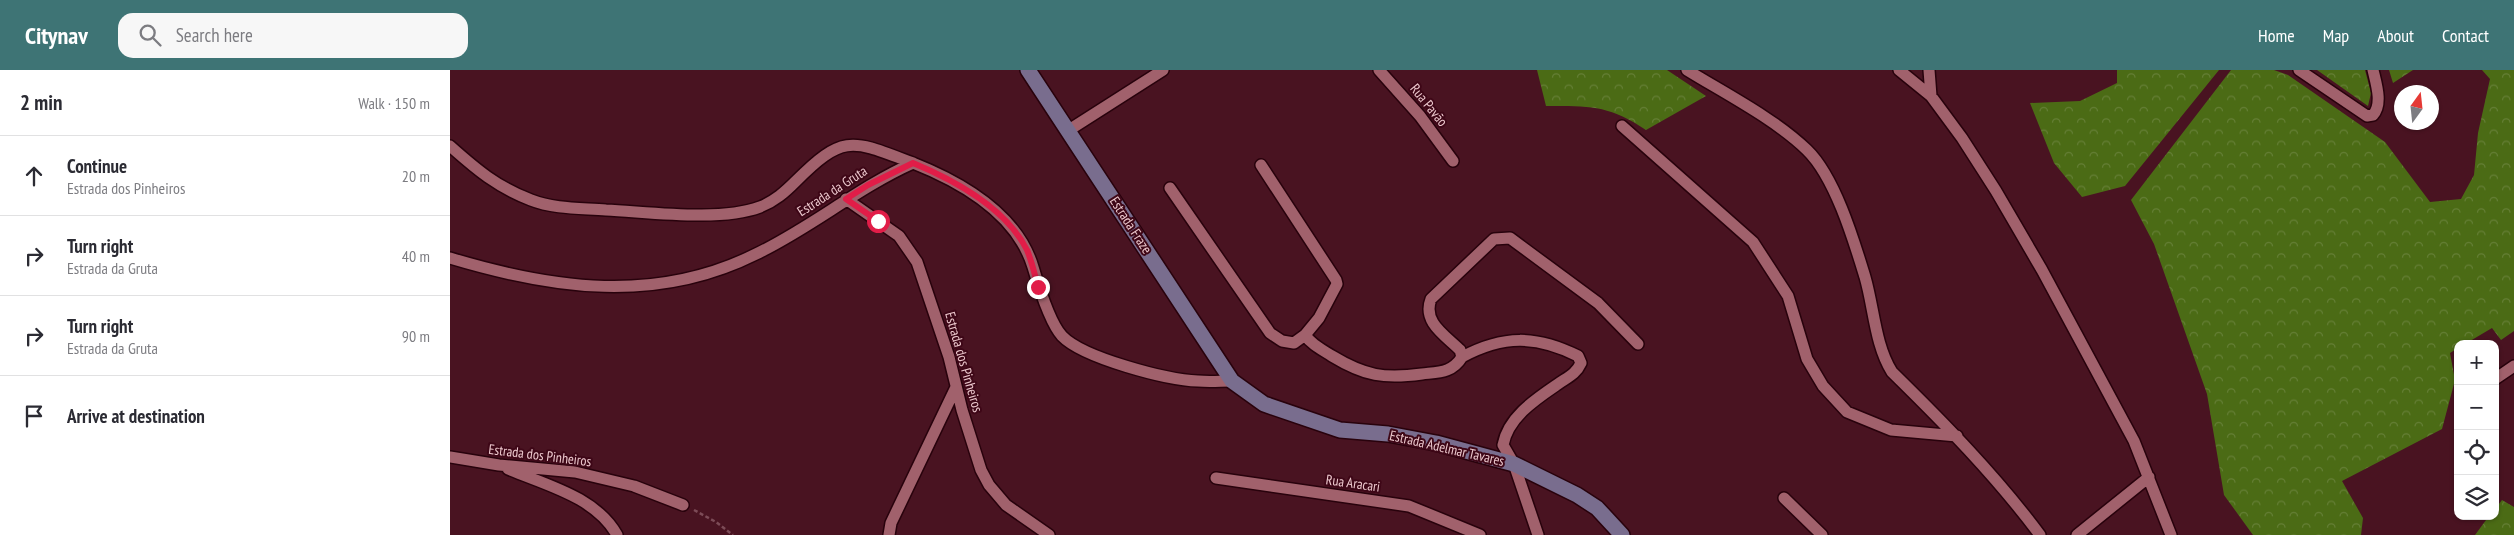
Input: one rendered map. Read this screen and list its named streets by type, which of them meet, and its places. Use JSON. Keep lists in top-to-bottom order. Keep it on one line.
{"streets":{"street":["Rua Pavão","Estrada da Gruta","Estrada Fraze","Estrada dos Pinheiros","Estrada Adelmar Tavares","Rua Aracari"]},"crossings":[["Estrada da Gruta","Estrada dos Pinheiros"],["Estrada Fraze","Estrada Adelmar Tavares"]],"north":"top","page":{"header":"Citynav","search":"Search here","nav":["Home","Map","About","Contact"],"heading":["2 min","Walk · 150 m"],"list":[["Continue","Estrada dos Pinheiros","20 m"],["Turn right","Estrada da Gruta","40 m"],["Turn right","Estrada da Gruta","90 m"],"Arrive at destination"],"map_buttons":["+","−"]}}
